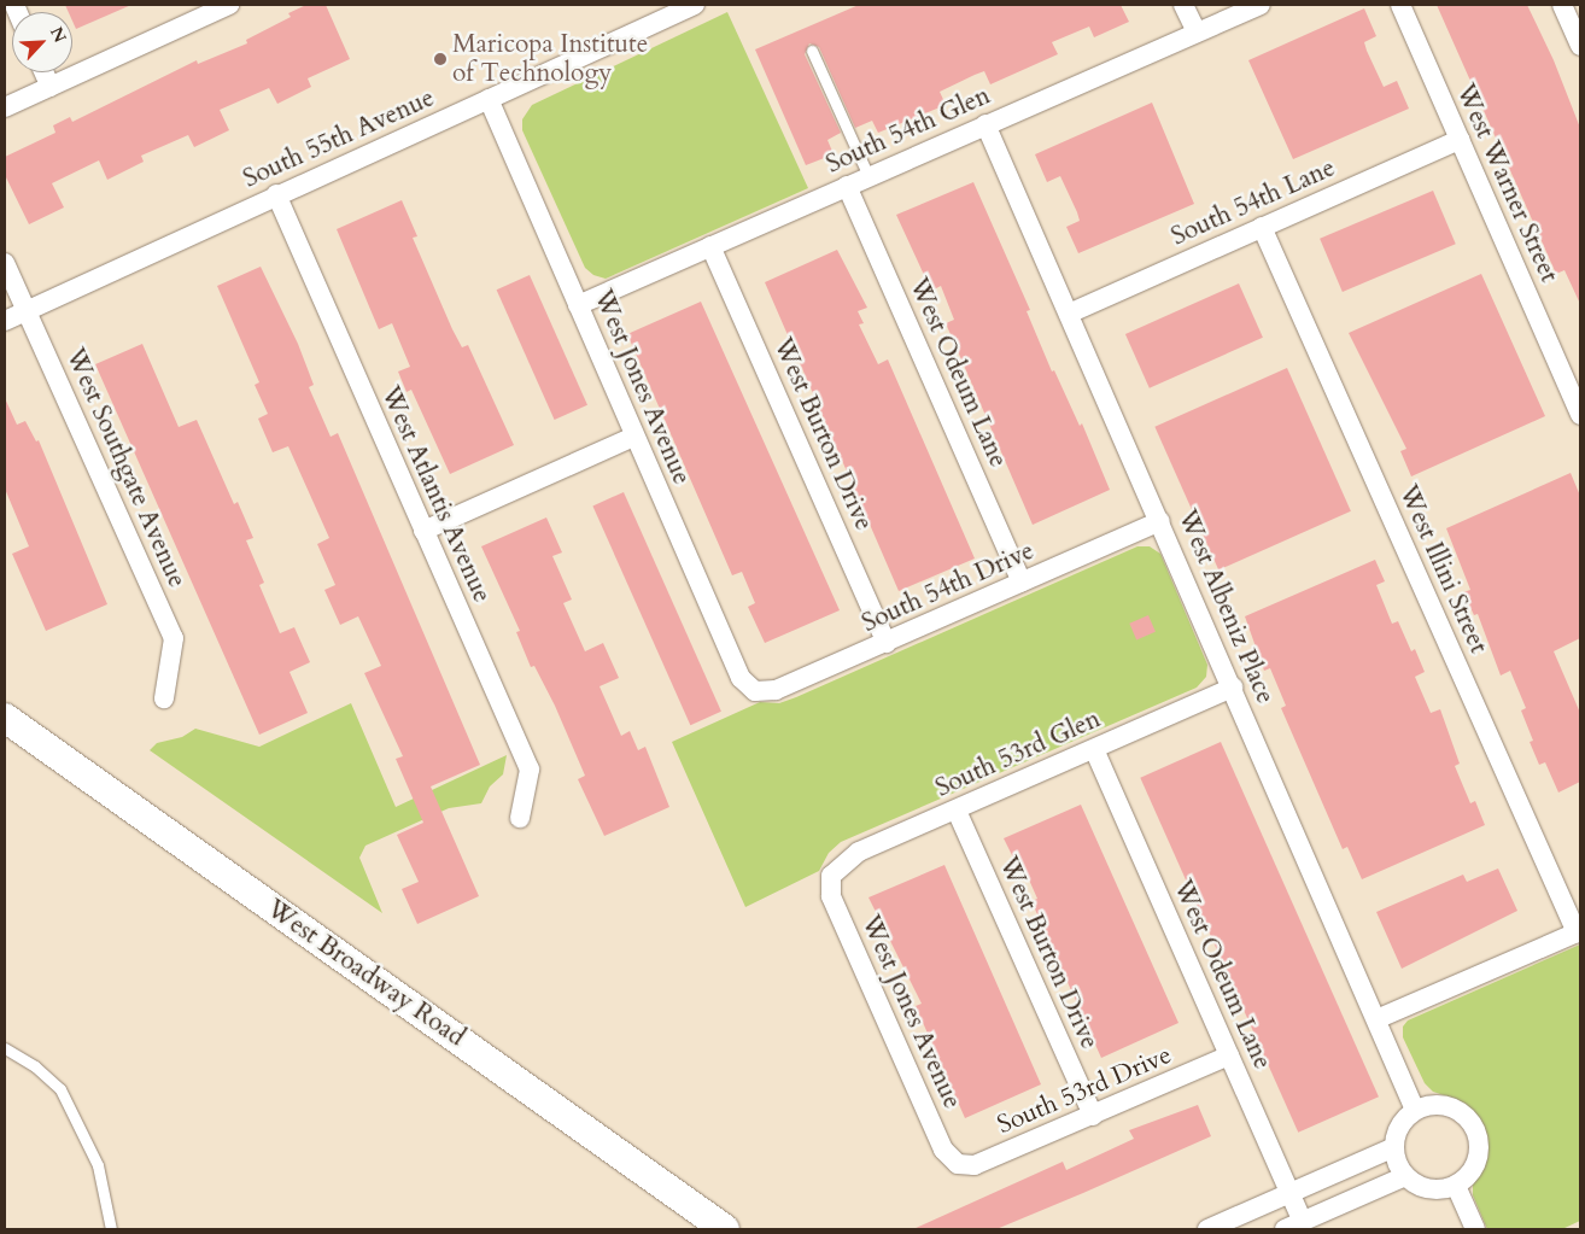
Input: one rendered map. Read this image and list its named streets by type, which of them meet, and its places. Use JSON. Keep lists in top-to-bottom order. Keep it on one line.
{"streets":{"main road":["West Broadway Road"],"street":["South 54th Glen","South 55th Avenue","West Warner Street","South 54th Lane","West Odeum Lane","West Jones Avenue","West Burton Drive","West Southgate Avenue","West Atlantis Avenue","West Illini Street","South 54th Drive","West Albeniz Place","South 53rd Glen","South 53rd Drive"]},"crossings":[["South 54th Glen","West Odeum Lane"],["South 54th Glen","West Jones Avenue"],["South 54th Glen","West Burton Drive"],["South 54th Glen","West Albeniz Place"],["South 55th Avenue","West Jones Avenue"],["South 55th Avenue","West Southgate Avenue"],["South 55th Avenue","West Atlantis Avenue"],["West Warner Street","South 54th Lane"],["South 54th Lane","West Illini Street"],["South 54th Lane","West Albeniz Place"],["West Odeum Lane","South 54th Drive"],["West Odeum Lane","South 53rd Glen"],["West Odeum Lane","South 53rd Drive"],["West Jones Avenue","South 54th Drive"],["West Jones Avenue","South 53rd Glen"],["West Jones Avenue","South 53rd Drive"],["West Burton Drive","South 54th Drive"],["West Burton Drive","South 53rd Glen"],["West Burton Drive","South 53rd Drive"],["South 54th Drive","West Albeniz Place"],["West Albeniz Place","South 53rd Glen"]],"places":["Maricopa Institute of Technology"],"north":"top right"}
